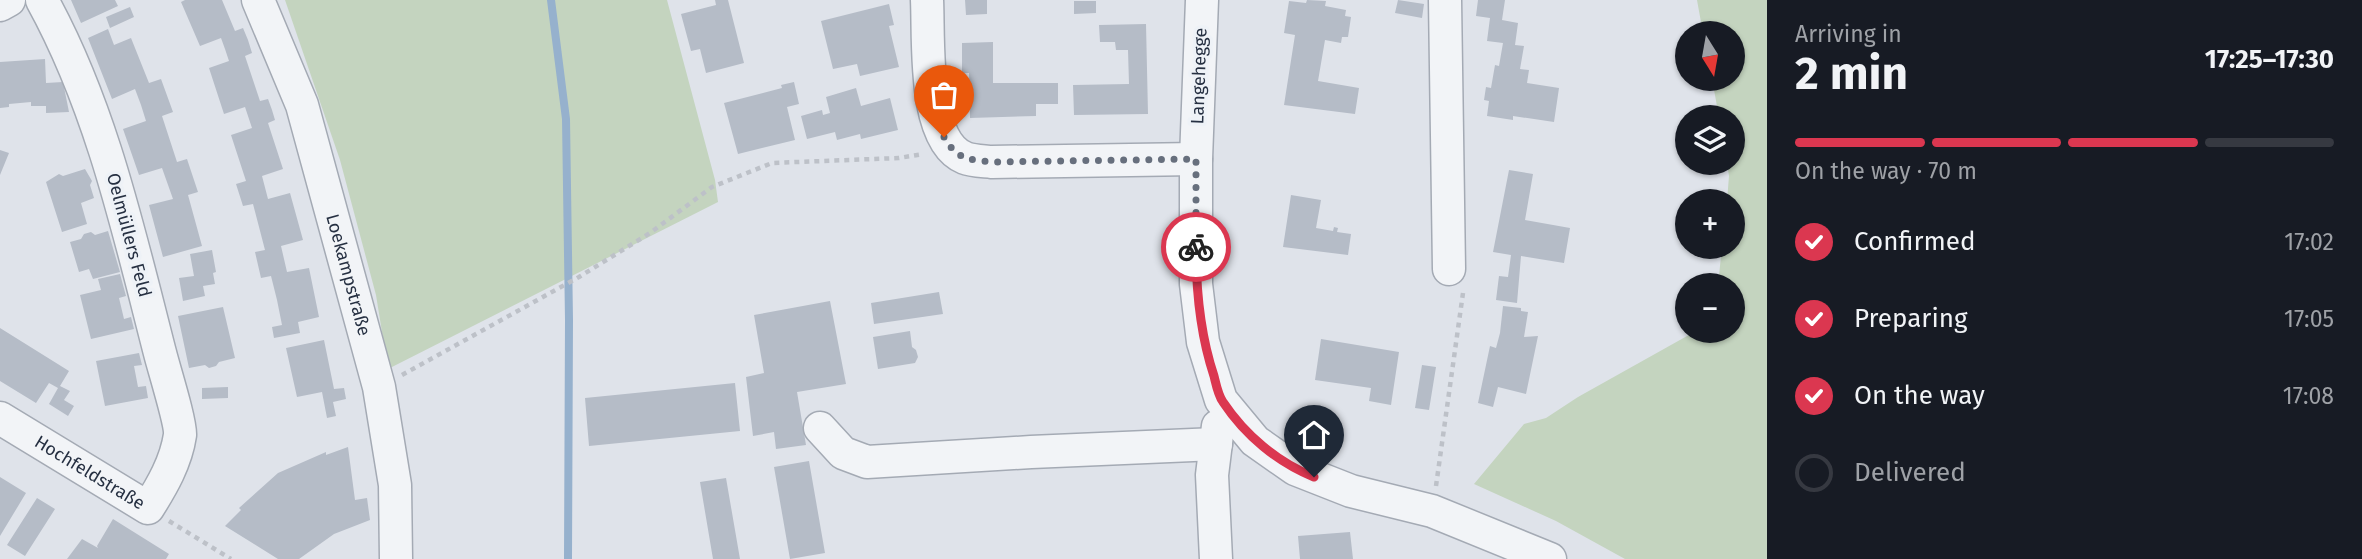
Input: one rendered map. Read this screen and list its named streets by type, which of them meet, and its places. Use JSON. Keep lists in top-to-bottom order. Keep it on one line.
{"streets":{"street":["Langehegge","Oelmüllers Feld","Loekampstraße","Hochfeldstraße"]},"crossings":[["Oelmüllers Feld","Hochfeldstraße"]],"north":"bottom","page":{"heading":["2 min","Arriving in","17:25–17:30"],"map_buttons":["+","−"],"bar":"On the way · 70 m","list":[["Confirmed","17:02"],["Preparing","17:05"],["On the way","17:08"],"Delivered"]}}
